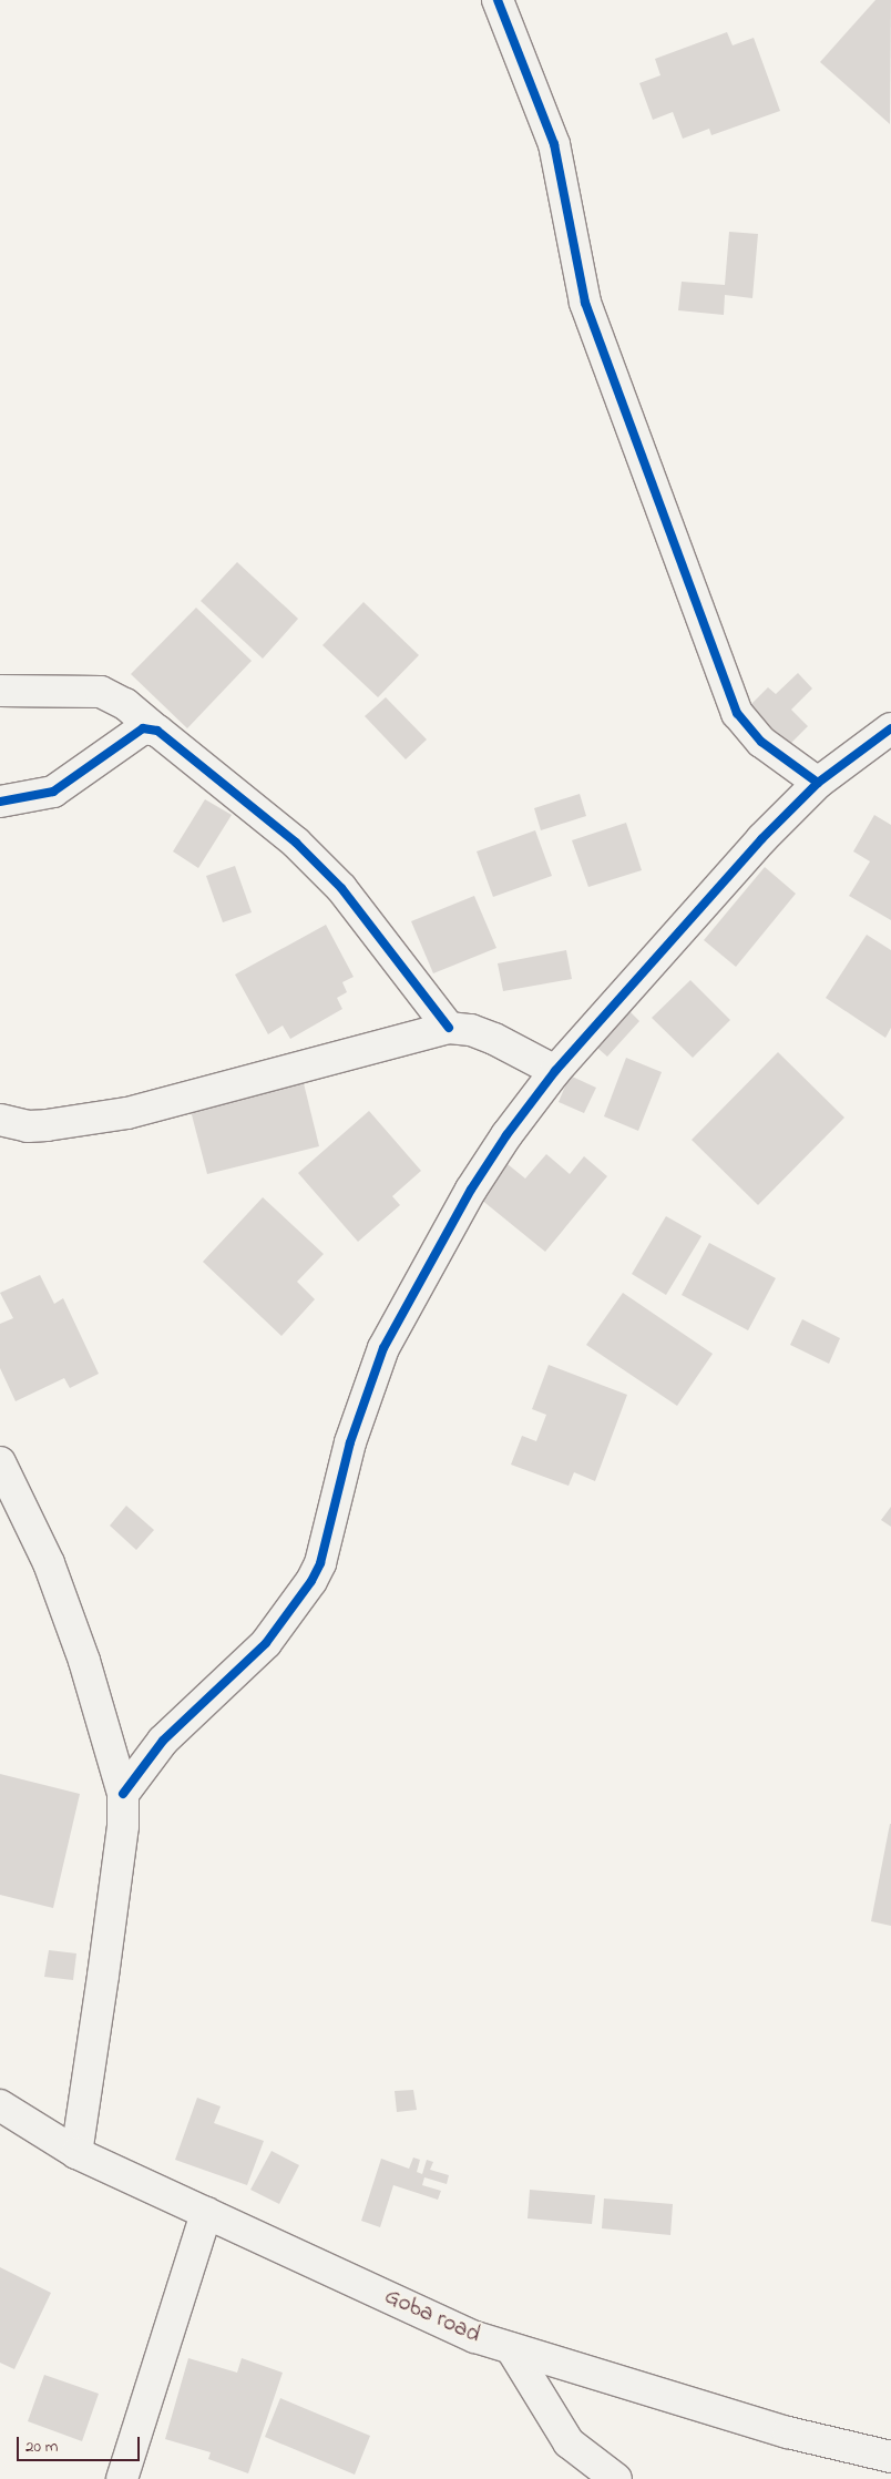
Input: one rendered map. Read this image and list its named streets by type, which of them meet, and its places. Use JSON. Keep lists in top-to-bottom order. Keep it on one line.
{"streets":{"street":["Goba road"]},"scale_bar":"20 m"}
